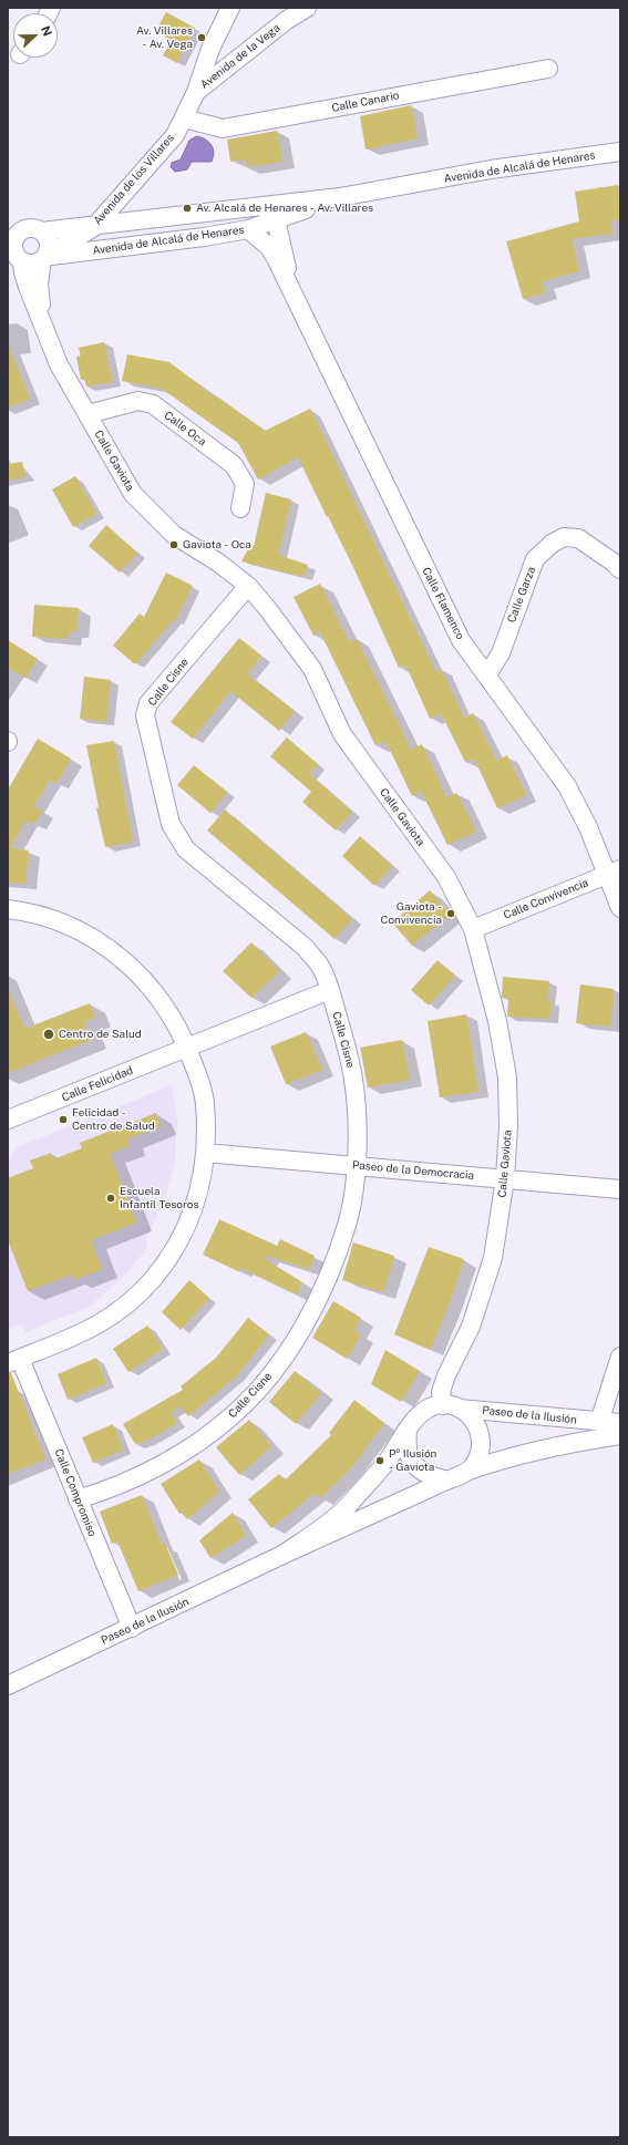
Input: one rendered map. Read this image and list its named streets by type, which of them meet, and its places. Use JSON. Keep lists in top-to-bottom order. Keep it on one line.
{"streets":{"street":["Avenida de la Vega","Calle Canario","Avenida de Alcalá de Henares","Avenida de los Villares","Calle Oca","Calle Gaviota","Calle Garza","Calle Flamenco","Calle Cisne","Calle Convivencia","Calle Felicidad","Paseo de la Democracia","Paseo de la Ilusión","Calle Compromiso"]},"crossings":[["Avenida de la Vega","Avenida de los Villares"],["Calle Canario","Avenida de los Villares"],["Avenida de Alcalá de Henares","Avenida de los Villares"],["Avenida de Alcalá de Henares","Calle Gaviota"],["Avenida de Alcalá de Henares","Calle Flamenco"],["Avenida de los Villares","Calle Gaviota"],["Calle Oca","Calle Gaviota"],["Calle Gaviota","Calle Cisne"],["Calle Gaviota","Calle Convivencia"],["Calle Gaviota","Paseo de la Democracia"],["Calle Gaviota","Paseo de la Ilusión"],["Calle Garza","Calle Flamenco"],["Calle Flamenco","Calle Convivencia"],["Calle Cisne","Calle Felicidad"],["Calle Cisne","Paseo de la Democracia"],["Calle Cisne","Calle Compromiso"],["Paseo de la Ilusión","Calle Compromiso"]],"places":["Av. Villares - Av. Vega","Av. Alcalá de Henares - Av. Villares","Gaviota - Oca","Gaviota - Convivencia","Centro de Salud","Felicidad - Centro de Salud","Escuela Infantil Tesoros","Pº Ilusión - Gaviota"],"north":"right"}
